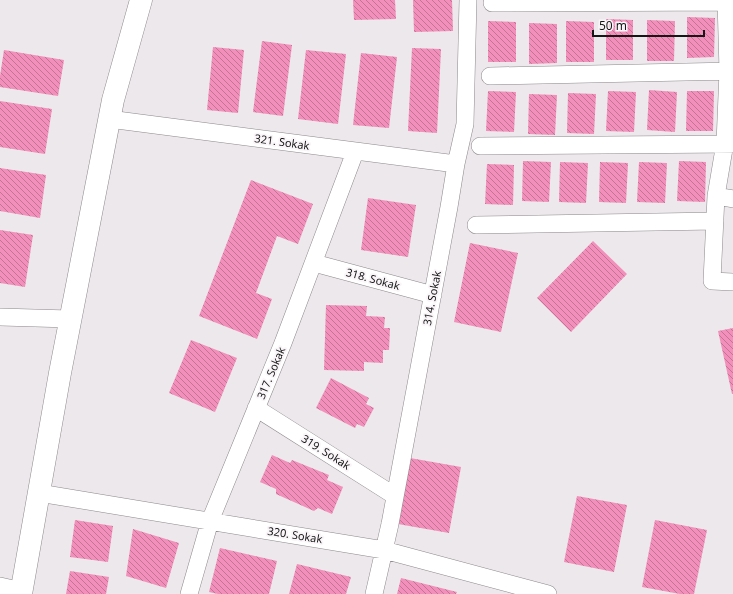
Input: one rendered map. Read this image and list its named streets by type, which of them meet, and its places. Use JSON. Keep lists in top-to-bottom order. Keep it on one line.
{"streets":{"street":["321. Sokak","318. Sokak","314. Sokak","317. Sokak","319. Sokak","320. Sokak"]},"crossings":[["321. Sokak","314. Sokak"],["321. Sokak","317. Sokak"],["318. Sokak","314. Sokak"],["318. Sokak","317. Sokak"],["314. Sokak","319. Sokak"],["314. Sokak","320. Sokak"],["317. Sokak","319. Sokak"],["317. Sokak","320. Sokak"]],"scale_bar":"50 m"}
